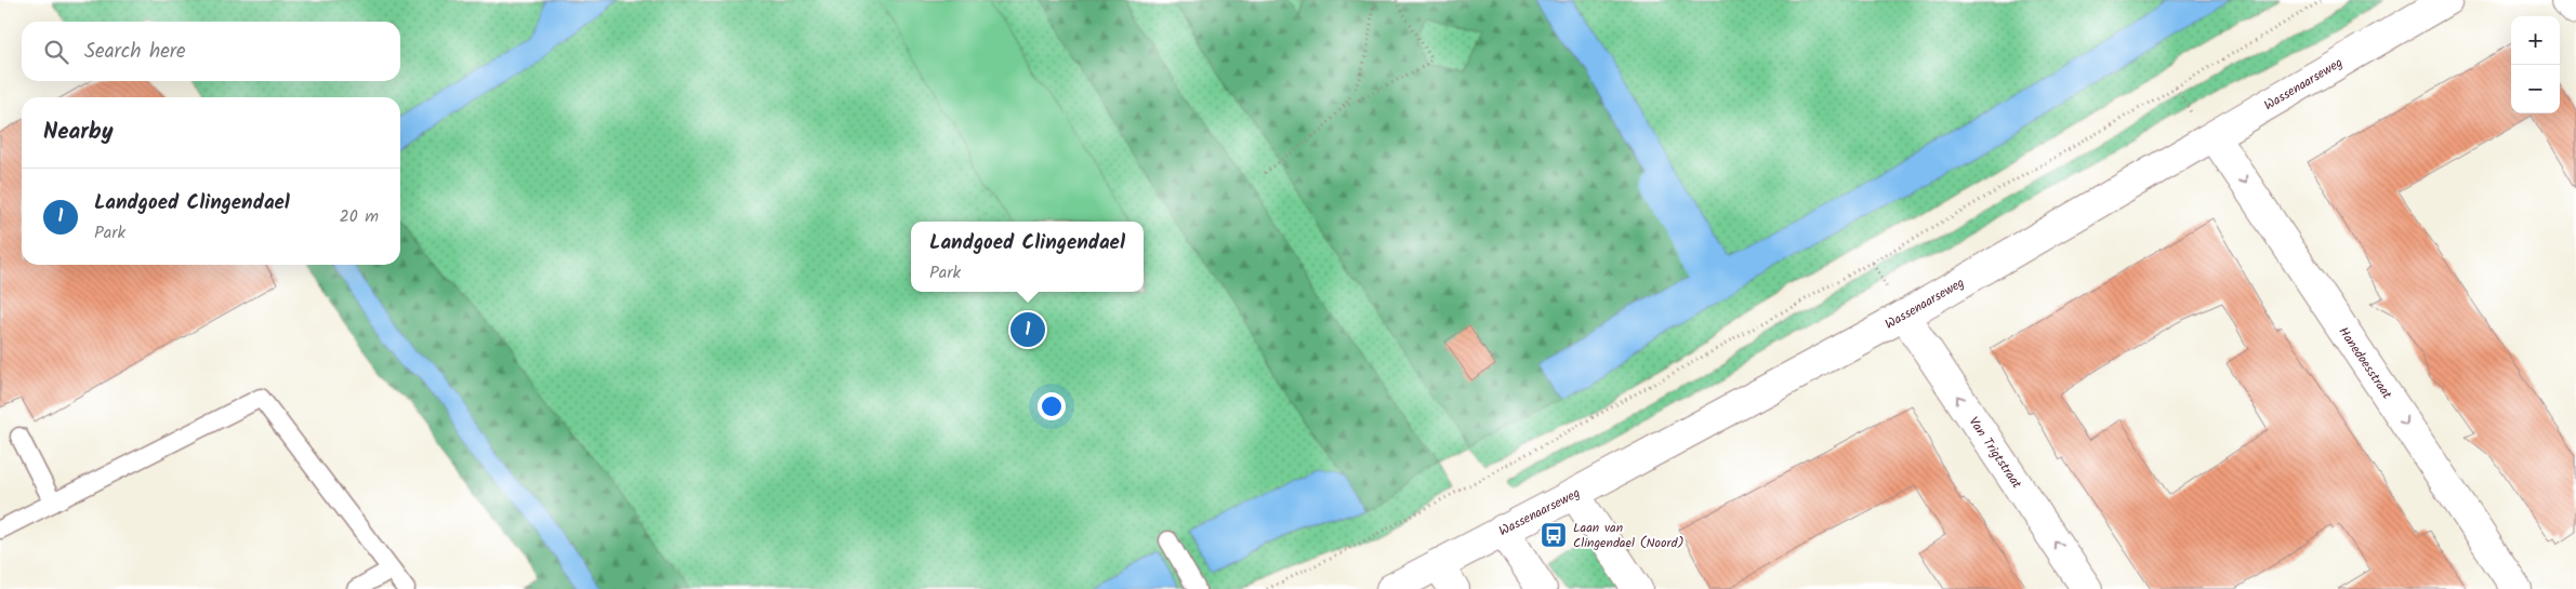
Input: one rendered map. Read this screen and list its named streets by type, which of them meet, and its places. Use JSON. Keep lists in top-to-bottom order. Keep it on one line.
{"streets":{"street":["Wassenaarseweg","Hanedoesstraat","Van Trigtstraat"]},"crossings":[["Wassenaarseweg","Hanedoesstraat"],["Wassenaarseweg","Van Trigtstraat"]],"one_way":["Hanedoesstraat","Van Trigtstraat"],"places":{"bus stop":["Laan van Clingendael (Noord)"]},"page":{"map_buttons":["+","−"],"search":"Search here","heading":"Nearby","list":[{"mark":"1","name":"Landgoed Clingendael","note":"Park","value":"20 m"}],"popup":["Landgoed Clingendael","Park"],"pins":"1"}}
